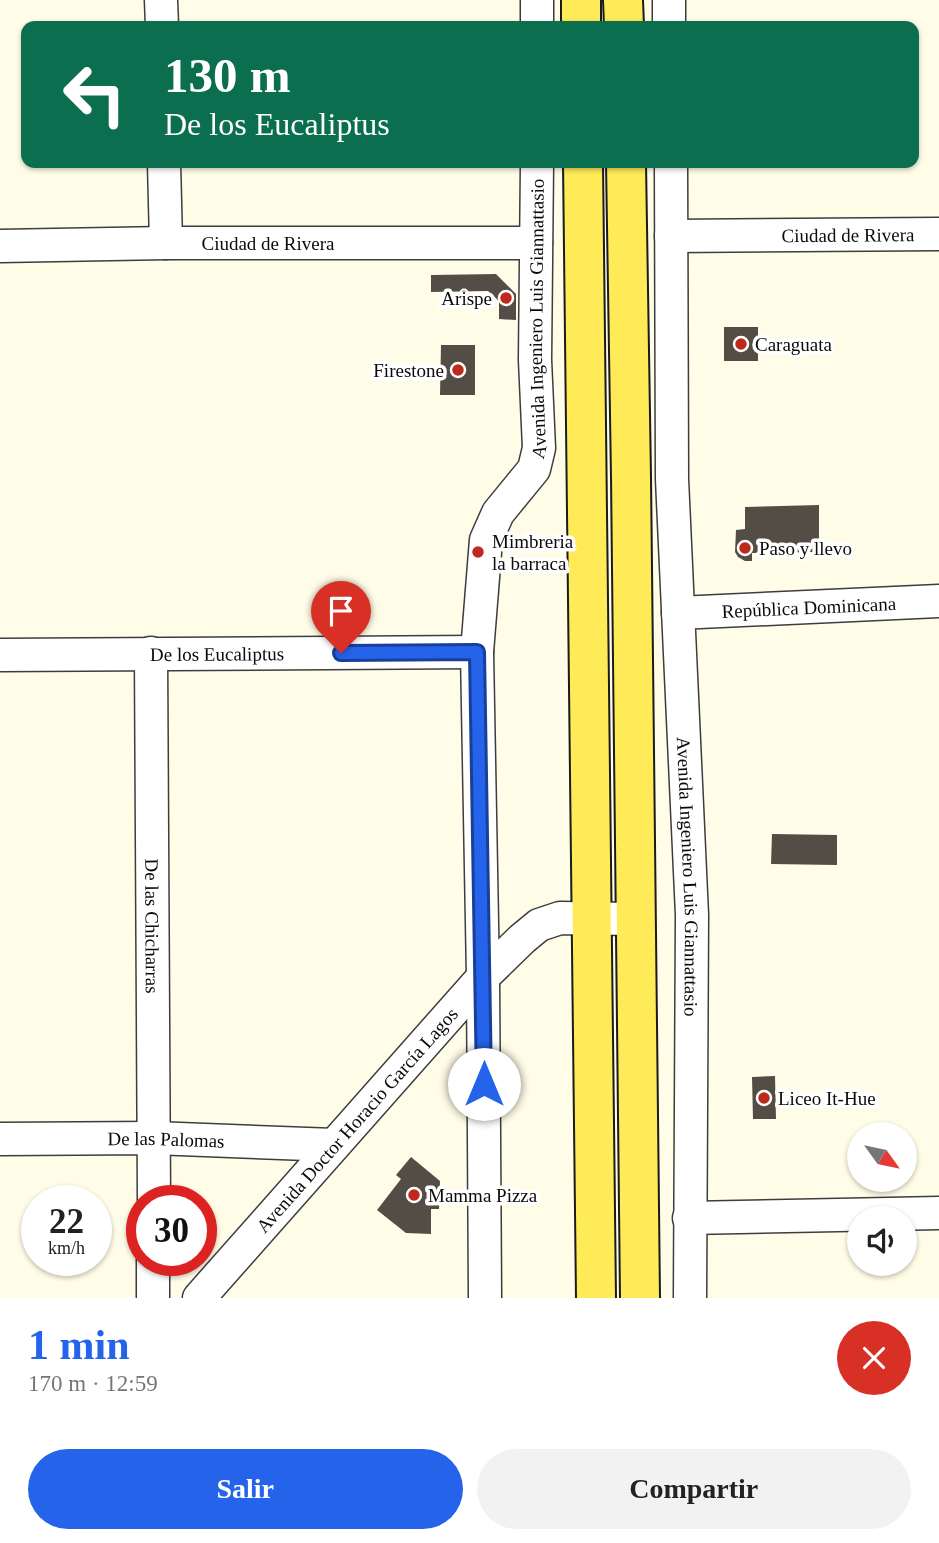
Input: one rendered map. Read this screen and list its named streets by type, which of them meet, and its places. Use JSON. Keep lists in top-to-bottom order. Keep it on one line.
{"streets":{"street":["Ciudad de Rivera","Avenida Ingeniero Luis Giannattasio","República Dominicana","De los Eucaliptus","De las Chicharras","Avenida Doctor Horacio García Lagos","De las Palomas"]},"crossings":[["Ciudad de Rivera","Avenida Ingeniero Luis Giannattasio"],["Avenida Ingeniero Luis Giannattasio","República Dominicana"],["Avenida Ingeniero Luis Giannattasio","De los Eucaliptus"],["Avenida Ingeniero Luis Giannattasio","Avenida Doctor Horacio García Lagos"],["De los Eucaliptus","De las Chicharras"],["De las Chicharras","De las Palomas"],["Avenida Doctor Horacio García Lagos","De las Palomas"]],"places":["Arispe","Caraguata","Firestone","Paso y llevo","Mimbreria la barraca","Liceo It-Hue","Mamma Pizza"],"north":"bottom right","page":{"turn":["130 m","De los Eucaliptus"],"speed":"22 km/h","limit":"30","heading":["1 min","170 m · 12:59"],"buttons":["Salir","Compartir"]}}
